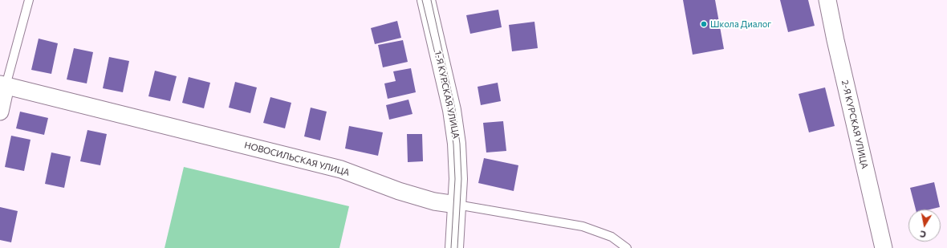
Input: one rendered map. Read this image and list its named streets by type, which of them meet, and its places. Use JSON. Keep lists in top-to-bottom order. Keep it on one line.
{"streets":{"main road":["1-Я КУРСКАЯ УЛИЦА"],"street":["2-Я КУРСКАЯ УЛИЦА","НОВОСИЛЬСКАЯ УЛИЦА"]},"crossings":[["1-Я КУРСКАЯ УЛИЦА","НОВОСИЛЬСКАЯ УЛИЦА"]],"places":["Школа Диалог"],"north":"bottom"}
